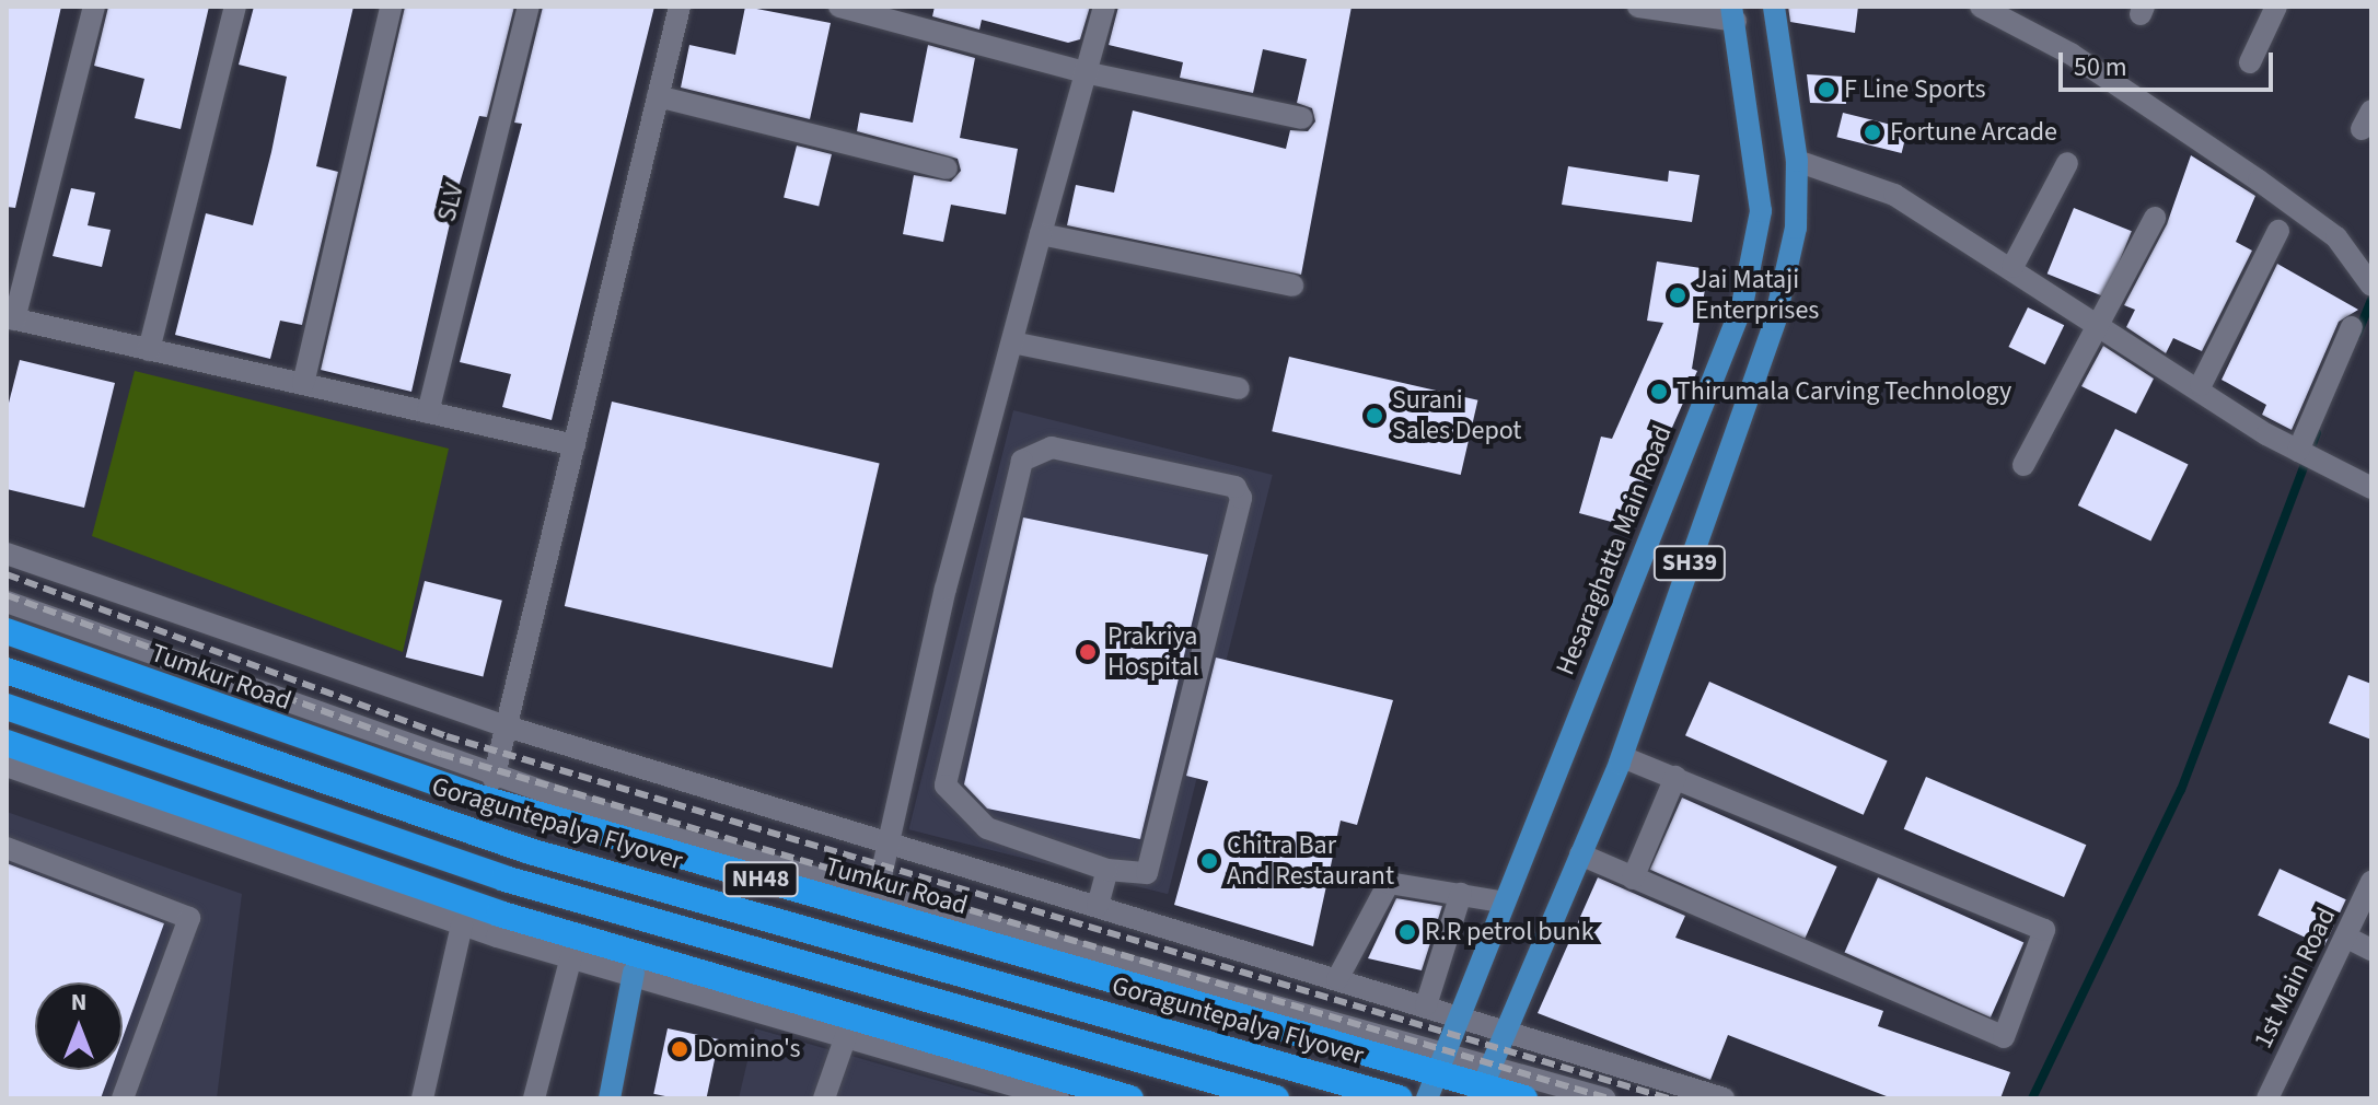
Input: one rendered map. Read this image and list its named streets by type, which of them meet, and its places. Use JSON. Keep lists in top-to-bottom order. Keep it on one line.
{"streets":{"highway":["Tumkur Road","Goraguntepalya Flyover","NH48"],"main road":["Hesaraghatta Main Road","SH39"],"street":["SLV","1st Main Road"]},"crossings":[["Hesaraghatta Main Road","Tumkur Road"],["SH39","Tumkur Road"]],"places":["F Line Sports","Fortune Arcade","Jai Mataji Enterprises","Thirumala Carving Technology","Surani Sales Depot","Prakriya Hospital","Chitra Bar And Restaurant","R.R petrol bunk","Domino's"],"scale_bar":"50 m","north":"top"}
